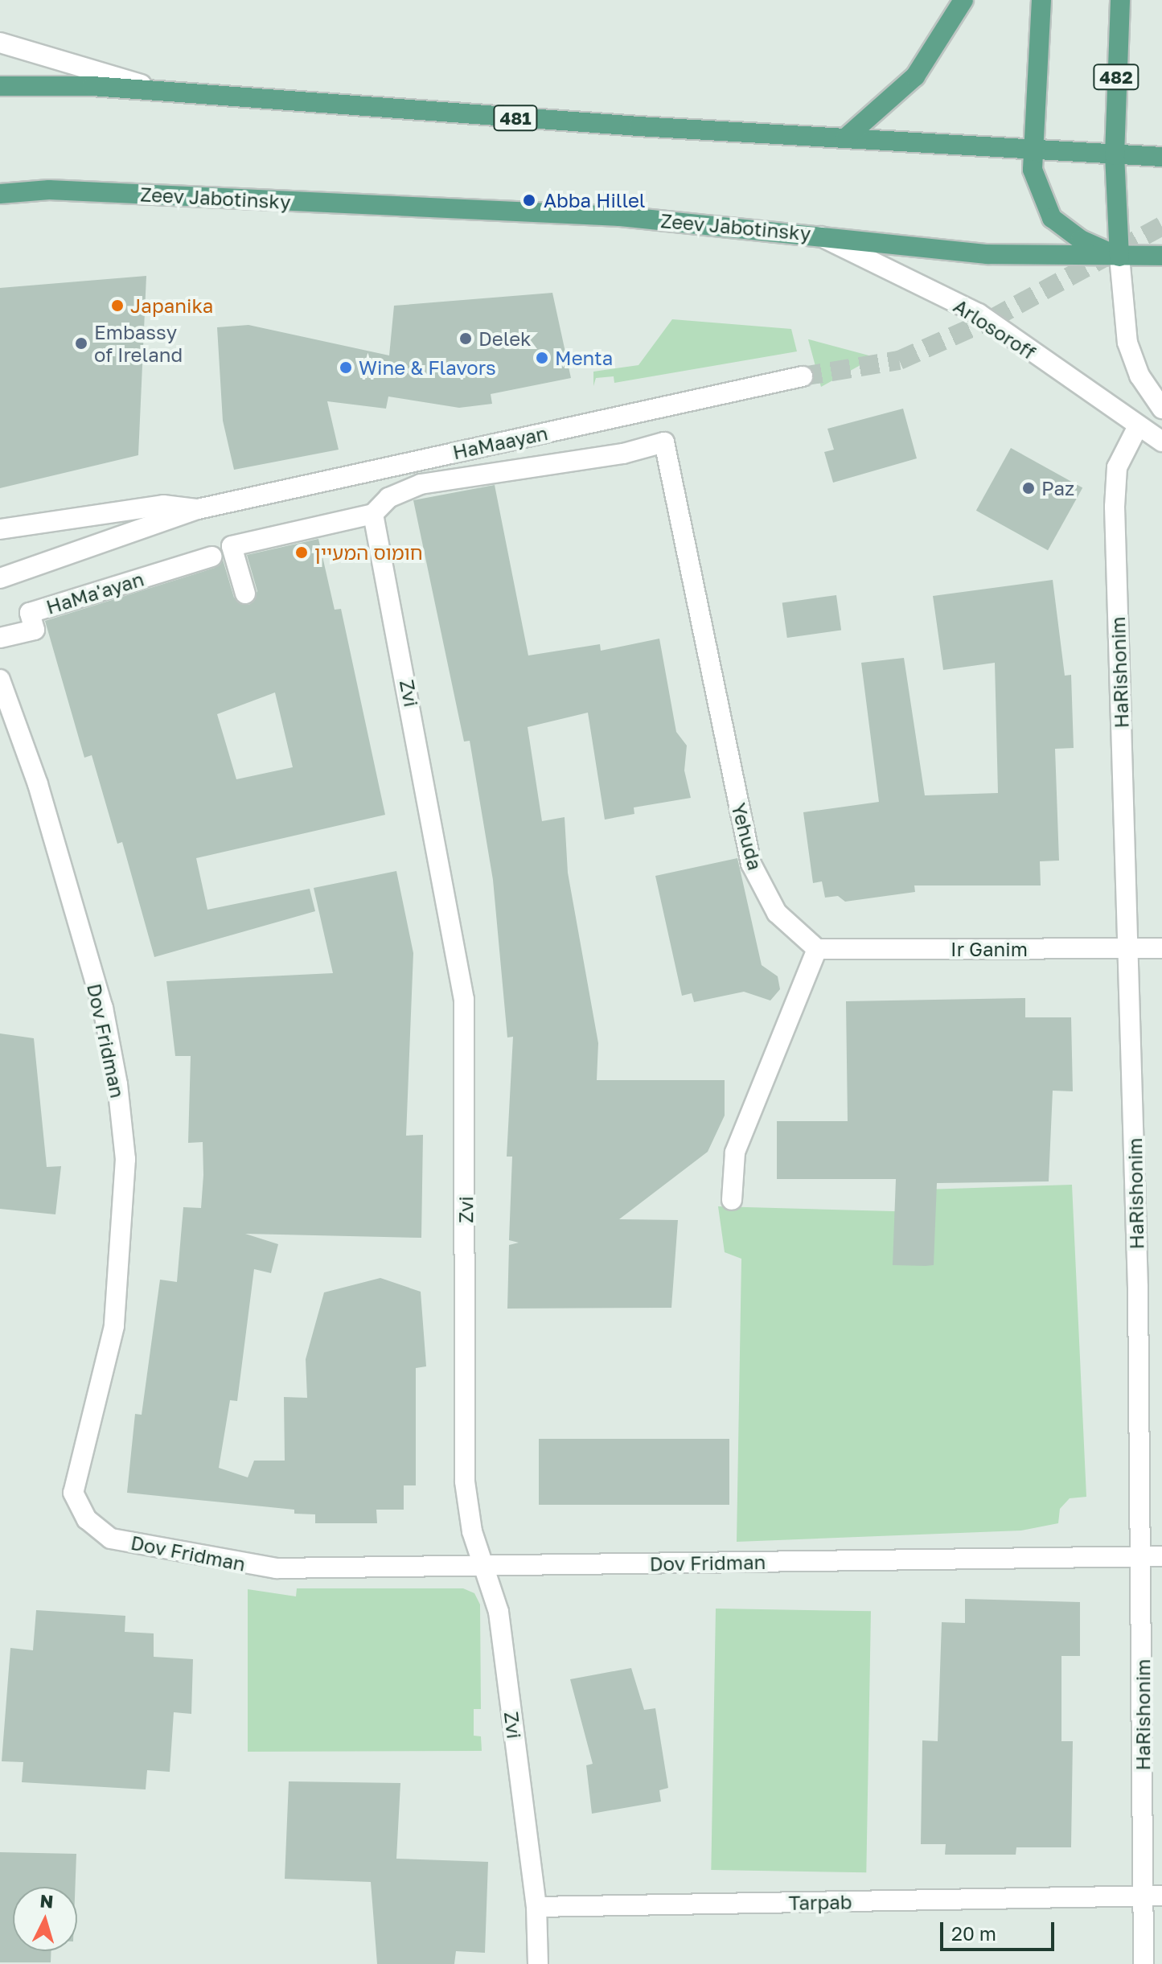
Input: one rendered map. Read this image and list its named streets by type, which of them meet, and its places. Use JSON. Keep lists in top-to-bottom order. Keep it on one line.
{"streets":{"main road":["482","481","Zeev Jabotinsky"],"street":["Arlosoroff","HaMaayan","HaMa'ayan","HaRishonim","Zvi","Yehuda","Ir Ganim","Dov Fridman","Tarpab"]},"crossings":[["482","481"],["482","Zeev Jabotinsky"],["Zeev Jabotinsky","Arlosoroff"],["Arlosoroff","HaRishonim"],["HaMaayan","Zvi"],["HaMaayan","Yehuda"],["HaRishonim","Ir Ganim"],["HaRishonim","Dov Fridman"],["HaRishonim","Tarpab"],["Zvi","Dov Fridman"],["Zvi","Tarpab"],["Yehuda","Ir Ganim"]],"places":["Abba Hillel","Japanika","Delek","Embassy of Ireland","Menta","Wine & Flavors","Paz","חומוס המעיין"],"scale_bar":"20 m","north":"top"}
